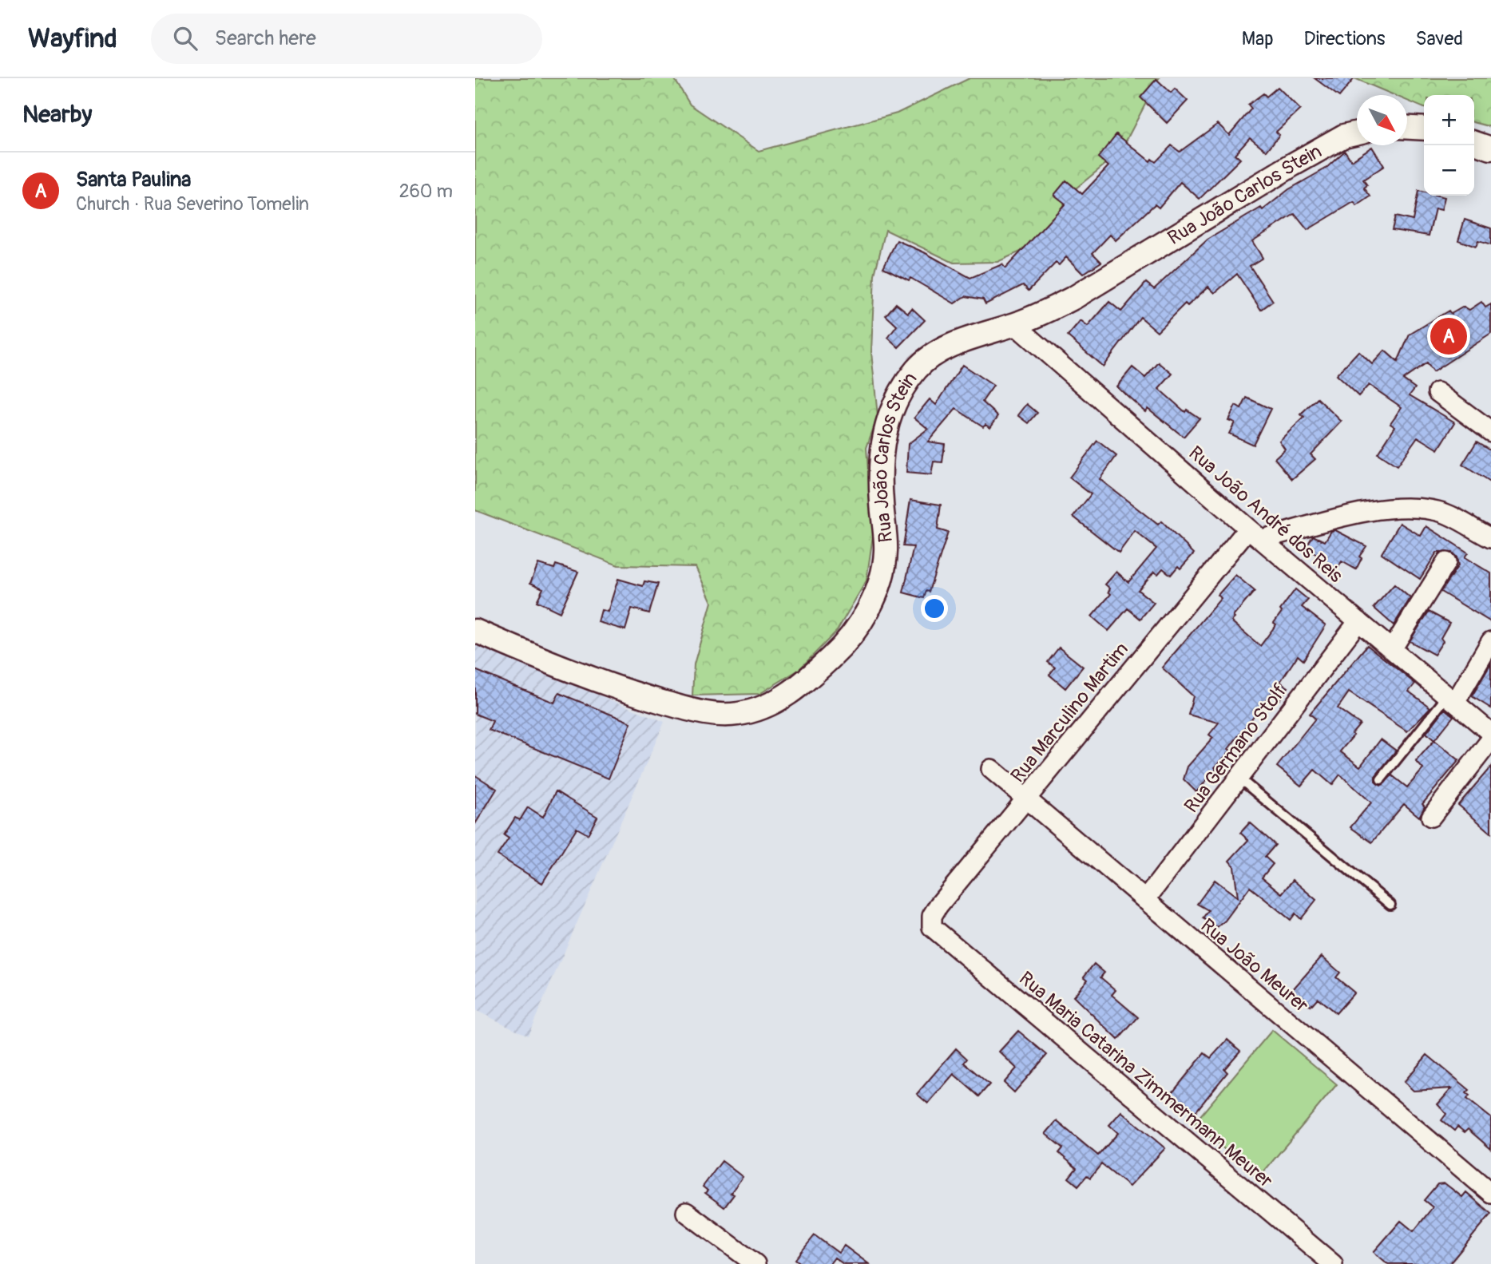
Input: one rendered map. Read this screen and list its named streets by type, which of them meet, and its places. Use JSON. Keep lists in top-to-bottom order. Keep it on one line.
{"streets":{"street":["Rua João Carlos Stein","Rua João André dos Reis","Rua Marculino Martim","Rua Germano Stolf","Rua João Meurer","Rua Maria Catarina Zimmermann Meurer"]},"crossings":[["Rua João Carlos Stein","Rua João André dos Reis"],["Rua João André dos Reis","Rua Marculino Martim"],["Rua João André dos Reis","Rua Germano Stolf"],["Rua Marculino Martim","Rua João Meurer"],["Rua Marculino Martim","Rua Maria Catarina Zimmermann Meurer"],["Rua Germano Stolf","Rua João Meurer"]],"north":"bottom right","page":{"header":"Wayfind","search":"Search here","nav":["Map","Directions","Saved"],"heading":"Nearby","map_buttons":["+","−"],"list":[{"mark":"A","name":"Santa Paulina","note":"Church · Rua Severino Tomelin","value":"260 m"}],"pins":"A"}}
